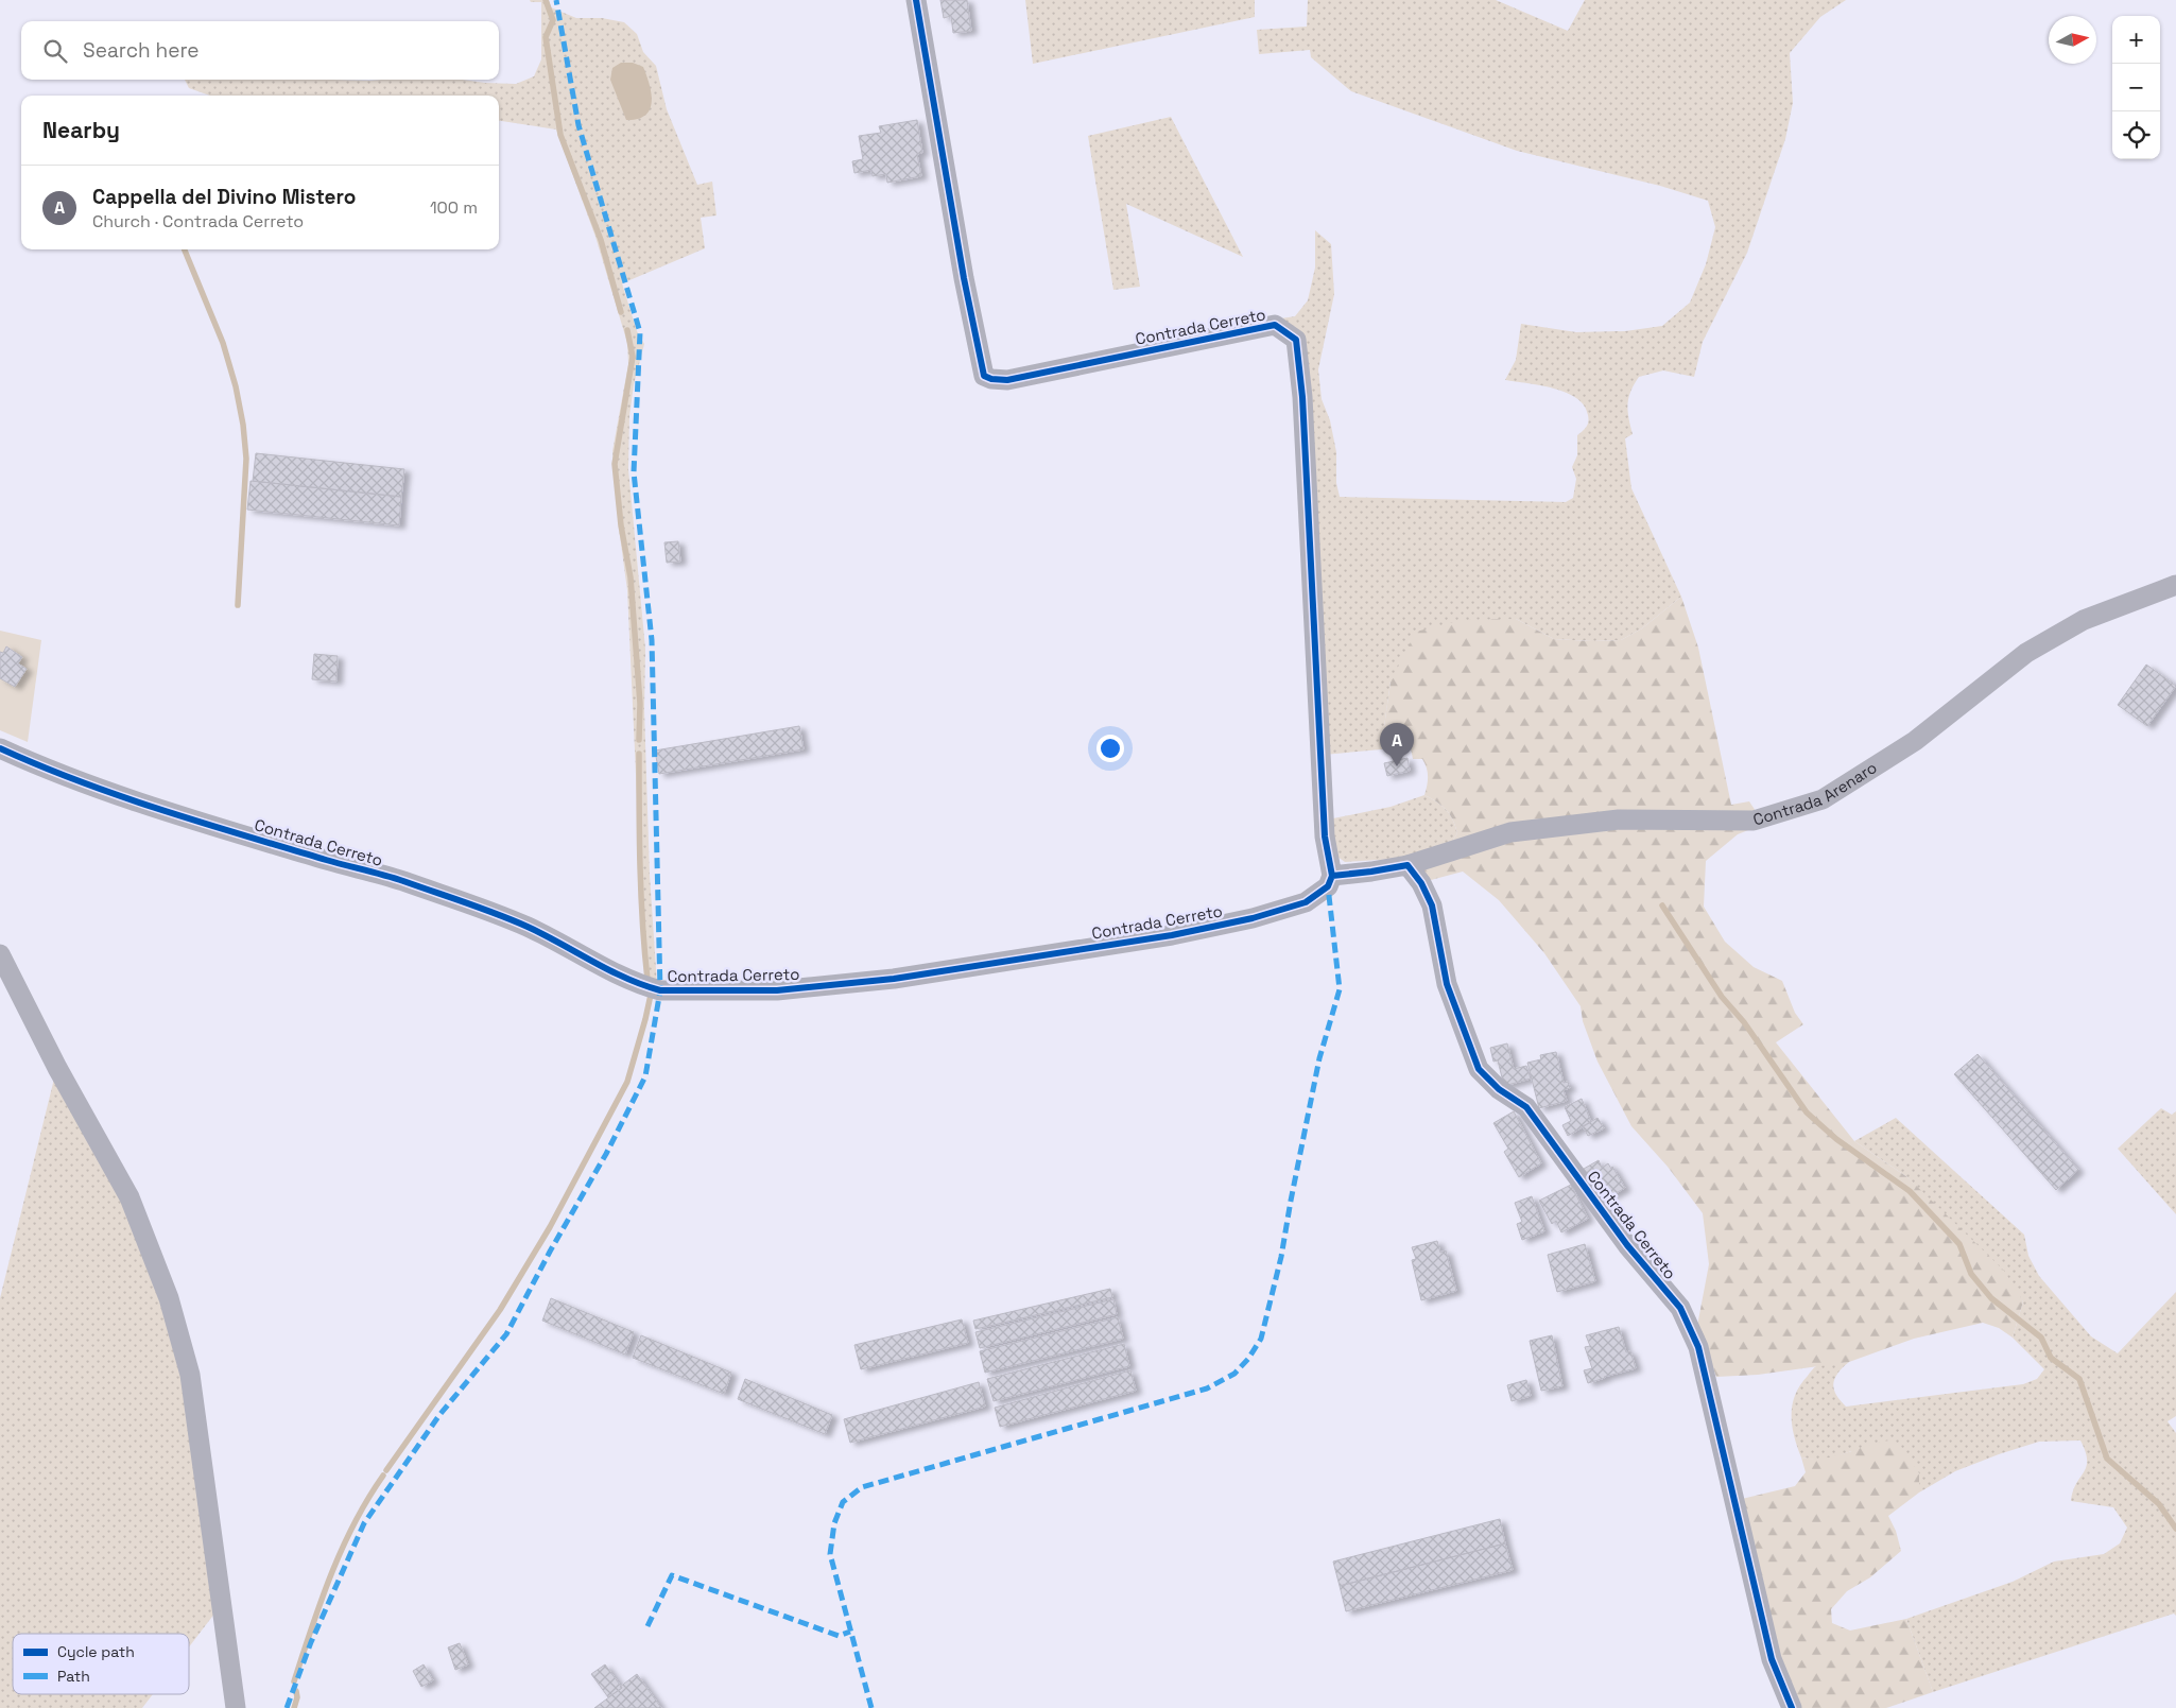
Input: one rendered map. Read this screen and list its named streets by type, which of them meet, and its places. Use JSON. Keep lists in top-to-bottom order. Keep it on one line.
{"streets":{"street":["Contrada Cerreto","Contrada Arenaro"]},"crossings":[["Contrada Cerreto","Contrada Arenaro"]],"legend":["Cycle path","Path"],"north":"right","page":{"map_buttons":["+","−"],"search":"Search here","heading":"Nearby","list":[{"mark":"A","name":"Cappella del Divino Mistero","note":"Church · Contrada Cerreto","value":"100 m"}],"pins":"A"}}
